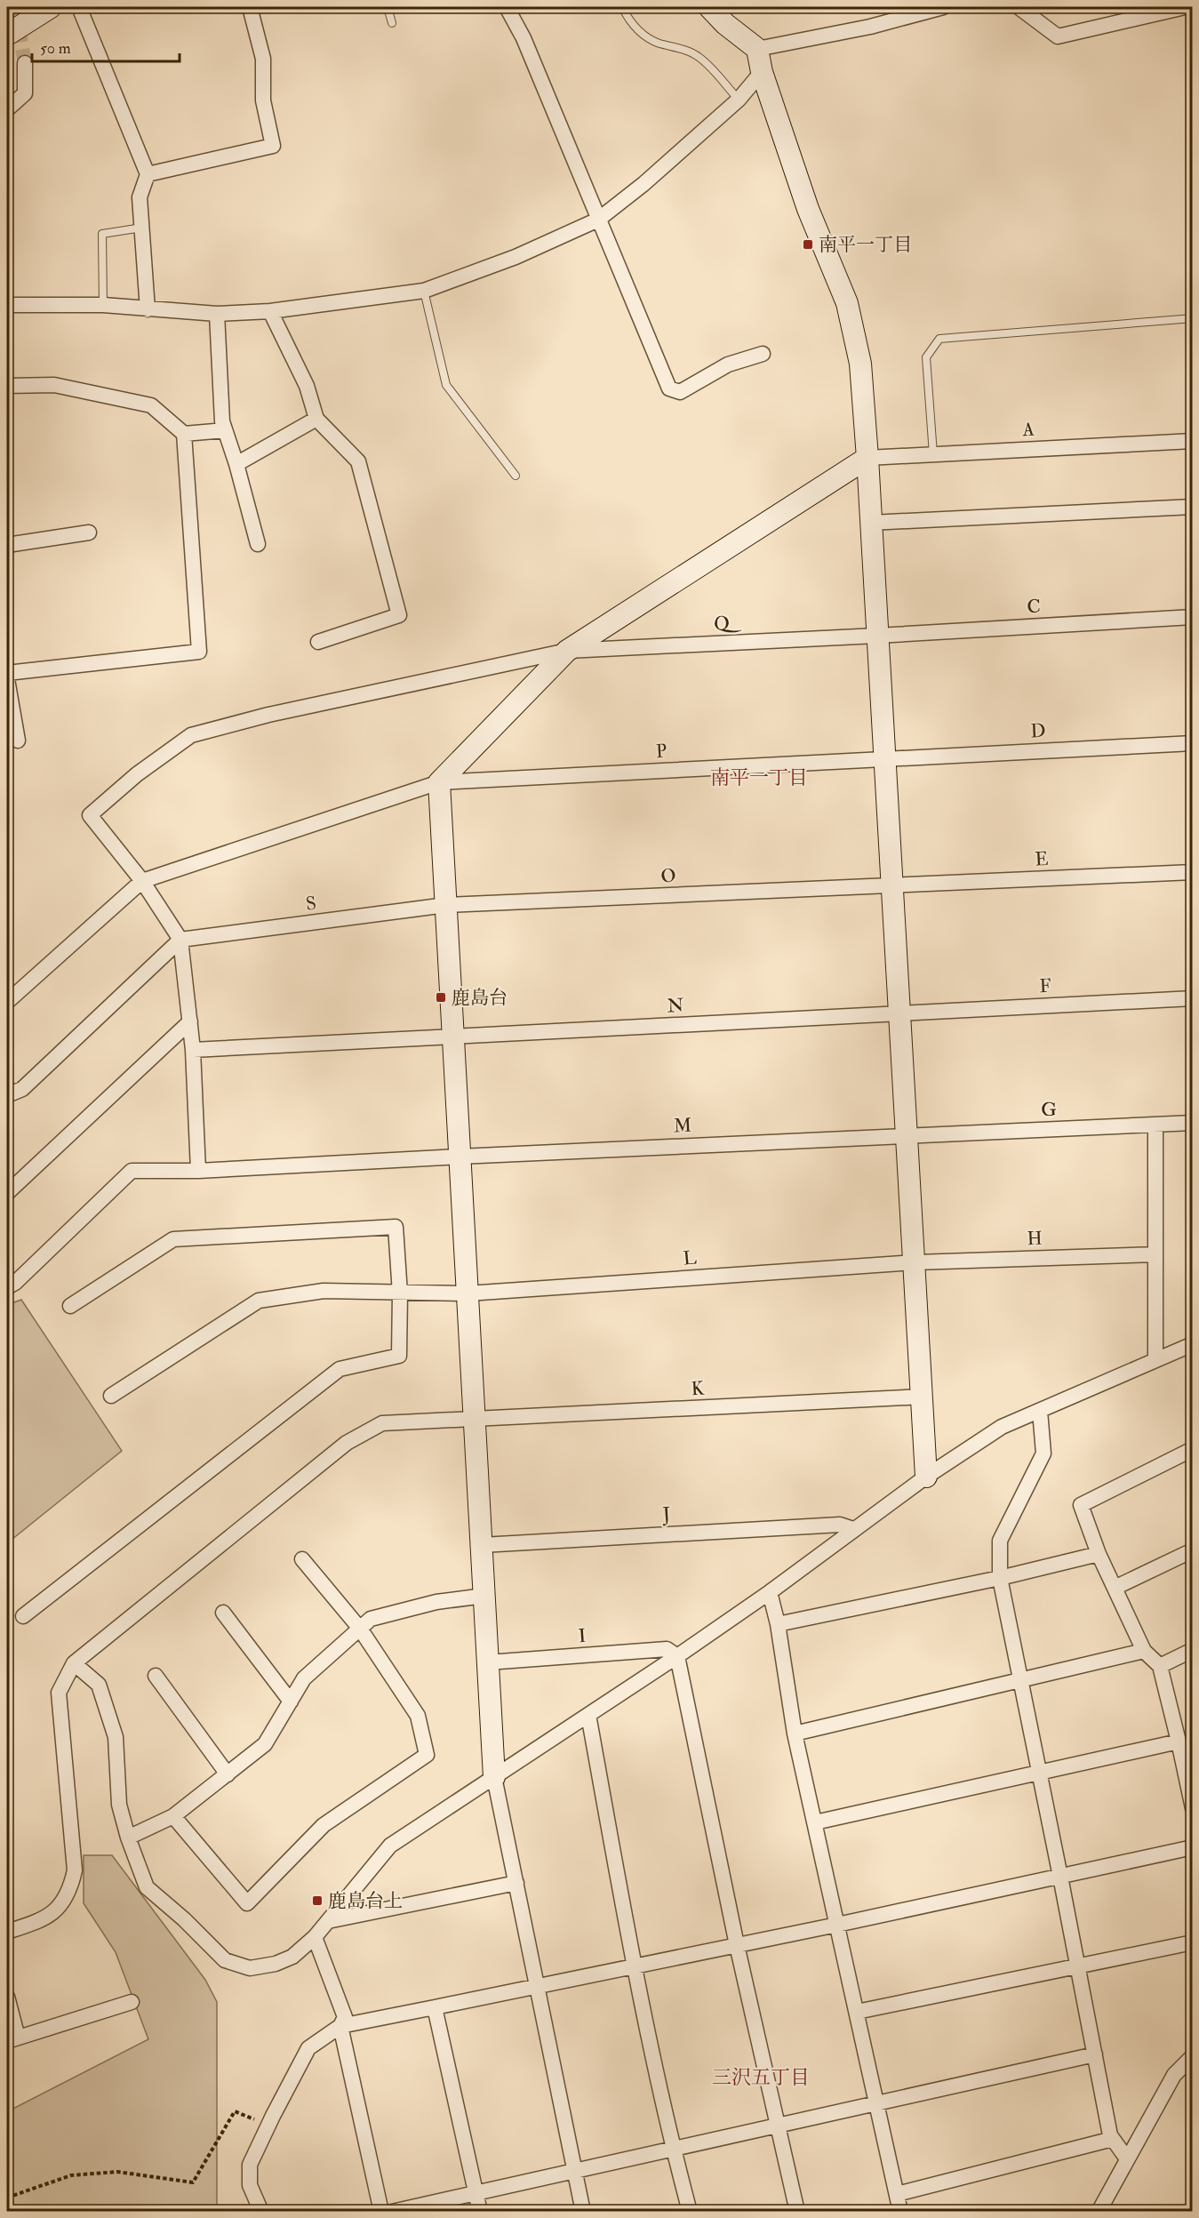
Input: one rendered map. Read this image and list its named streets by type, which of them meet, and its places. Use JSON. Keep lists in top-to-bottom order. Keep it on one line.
{"streets":{"street":["A","C","Q","D","P","E","O","S","F","N","G","M","H","L","K","J","I"]},"crossings":[["C","Q"],["Q","P"],["D","P"],["E","O"],["O","S"],["F","N"],["G","M"],["H","L"]],"districts":["南平一丁目","三沢五丁目"],"places":{"transit":["南平一丁目","鹿島台","鹿島台上"]},"scale_bar":"50 m"}
